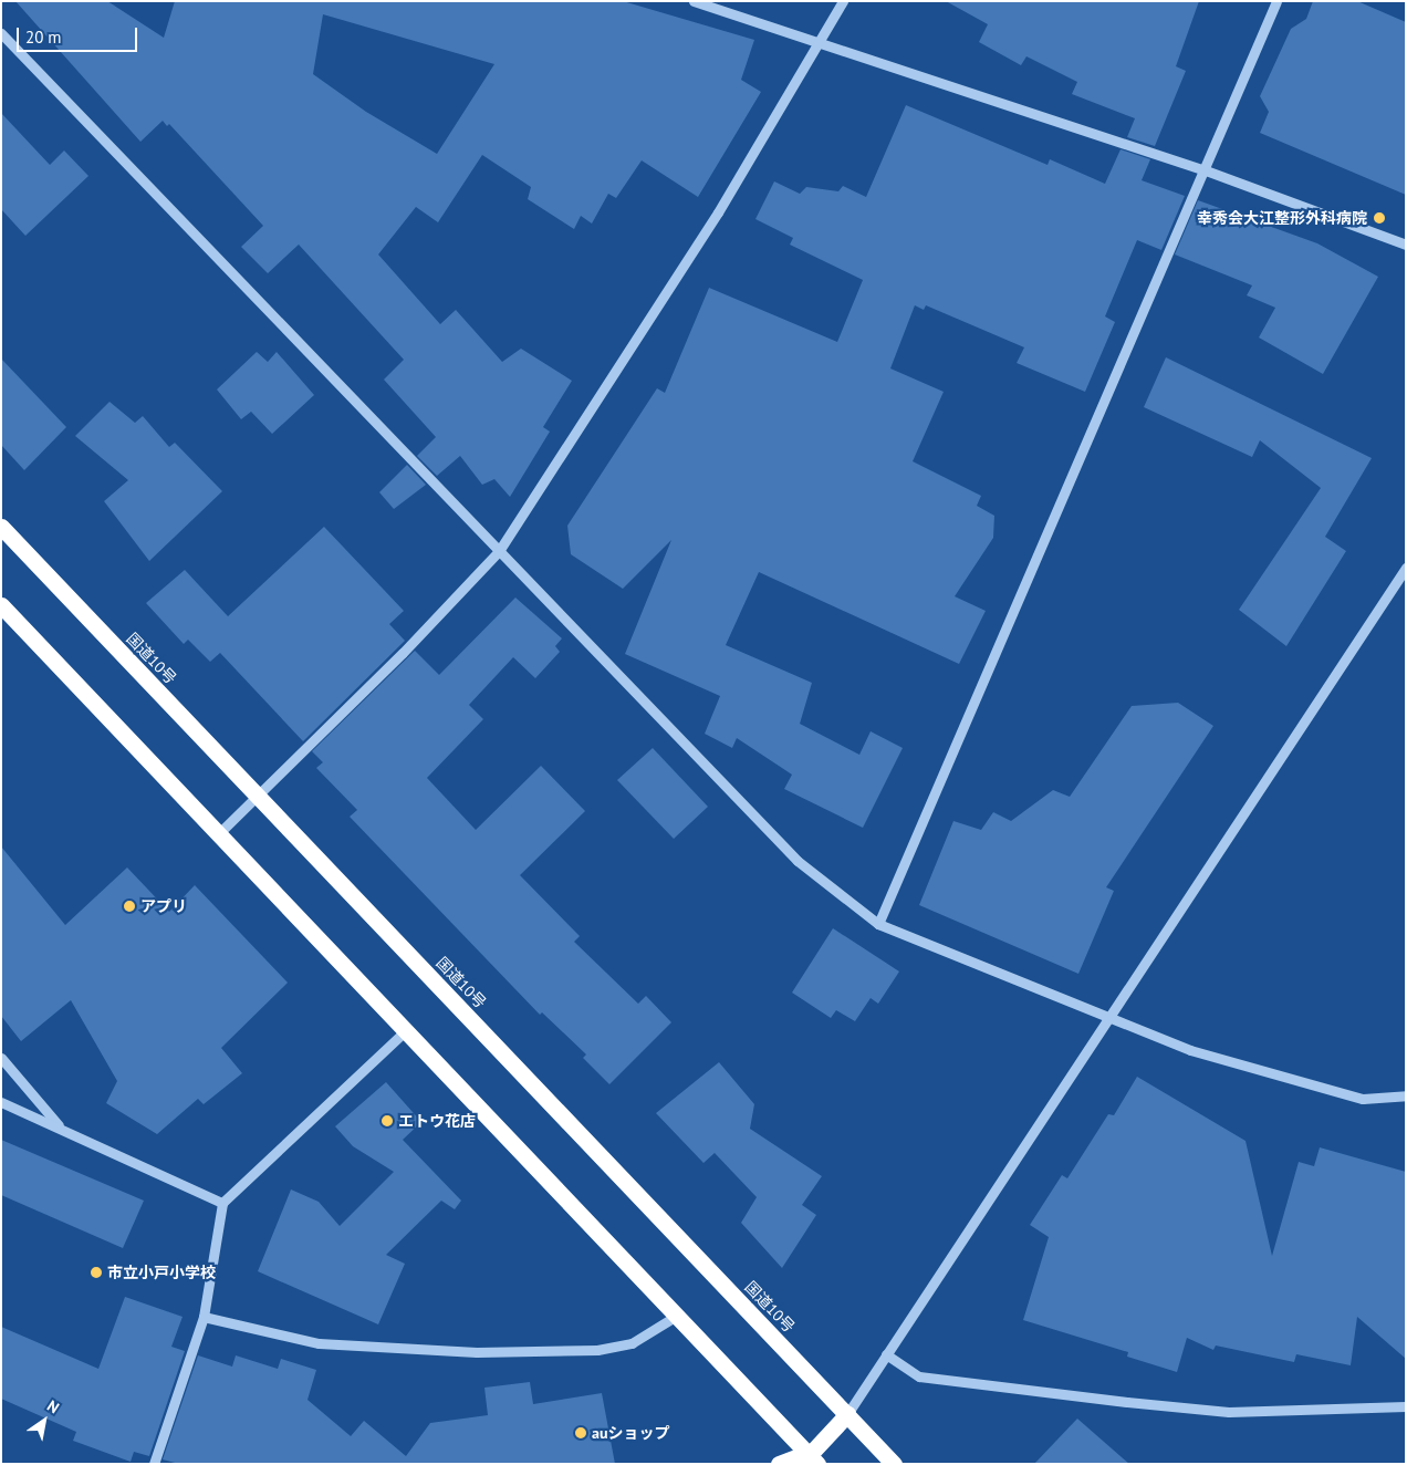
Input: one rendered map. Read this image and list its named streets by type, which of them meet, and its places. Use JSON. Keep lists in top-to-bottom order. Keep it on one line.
{"streets":{"highway":["国道10号"]},"places":["幸秀会大江整形外科病院","アプリ","エトウ花店","市立小戸小学校","auショップ"],"scale_bar":"20 m","north":"top right"}
